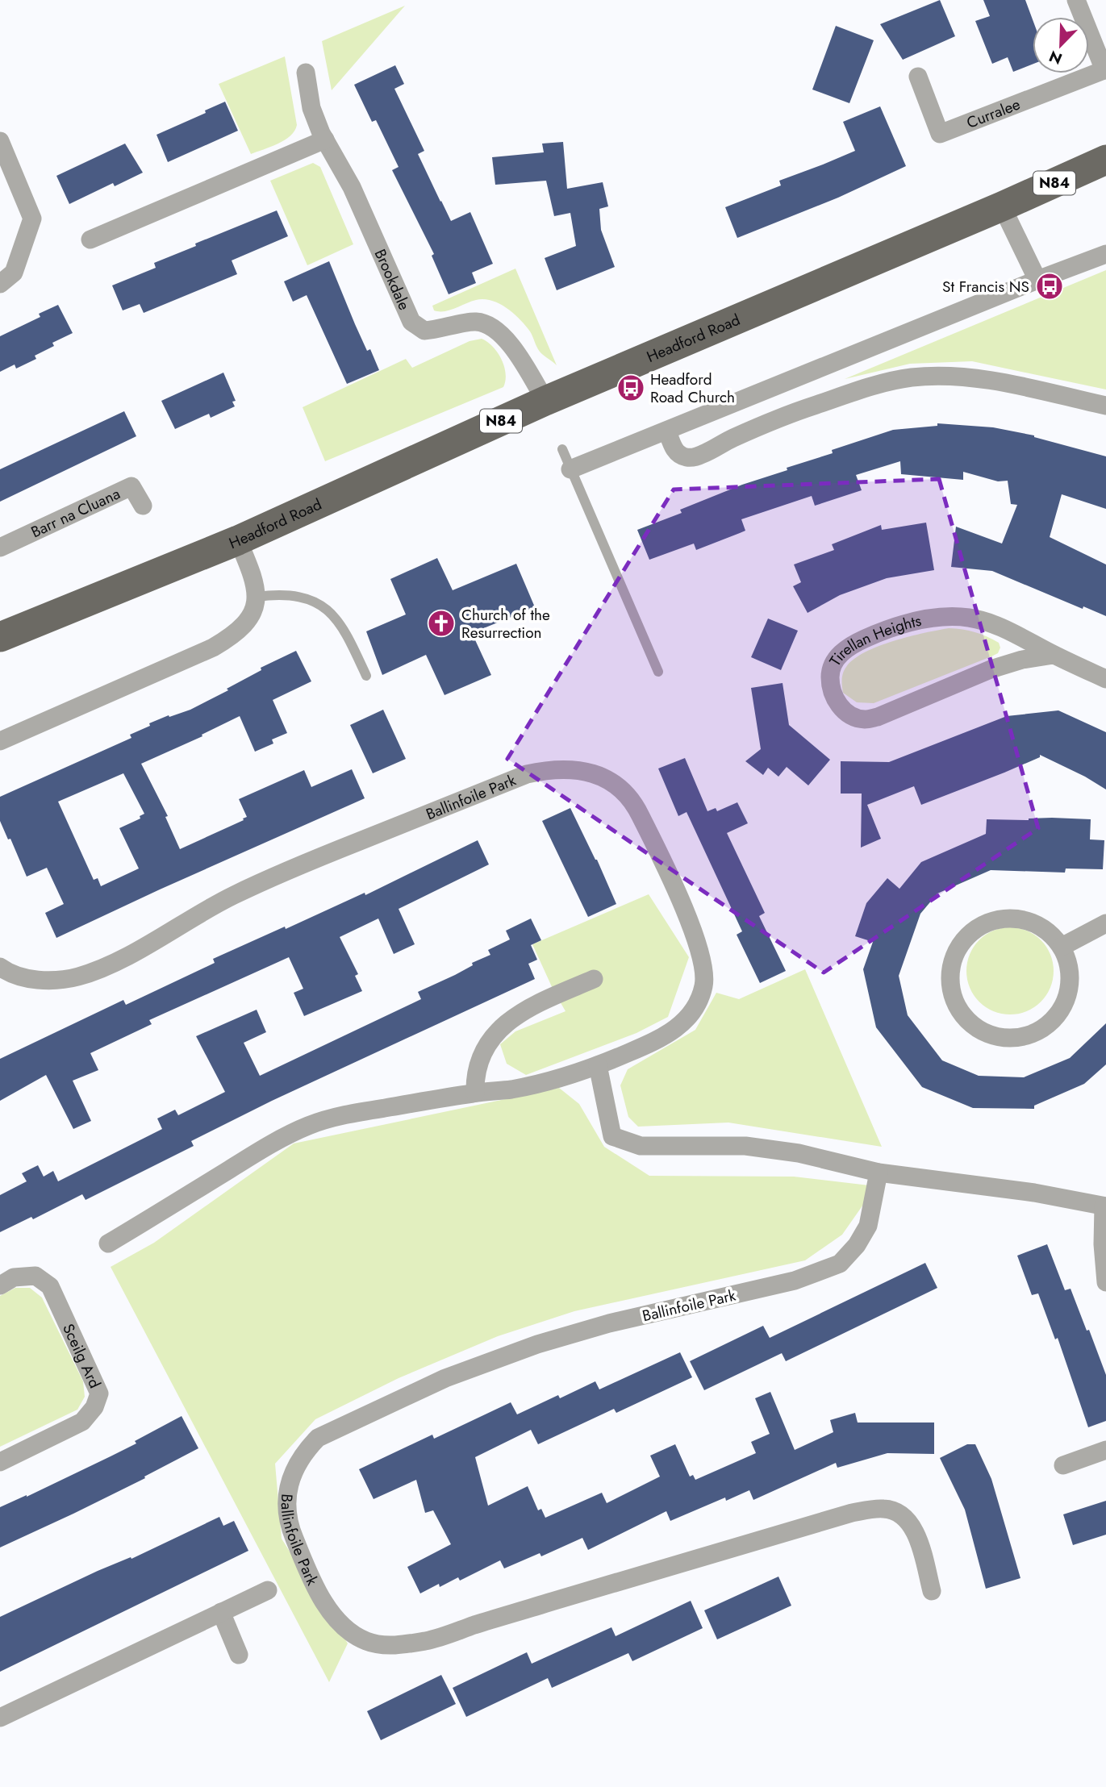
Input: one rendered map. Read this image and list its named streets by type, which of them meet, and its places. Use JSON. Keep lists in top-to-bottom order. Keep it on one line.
{"streets":{"main road":["N84","Headford Road"],"street":["Curralee","Brookdale","Barr na Cluana","Tirellan Heights","Ballinfoile Park","Sceilg Ard"]},"crossings":[["Brookdale","Headford Road"]],"places":{"bus stop":["St Francis NS","Headford Road Church"],"church":["Church of the Resurrection"]},"north":"bottom left"}
